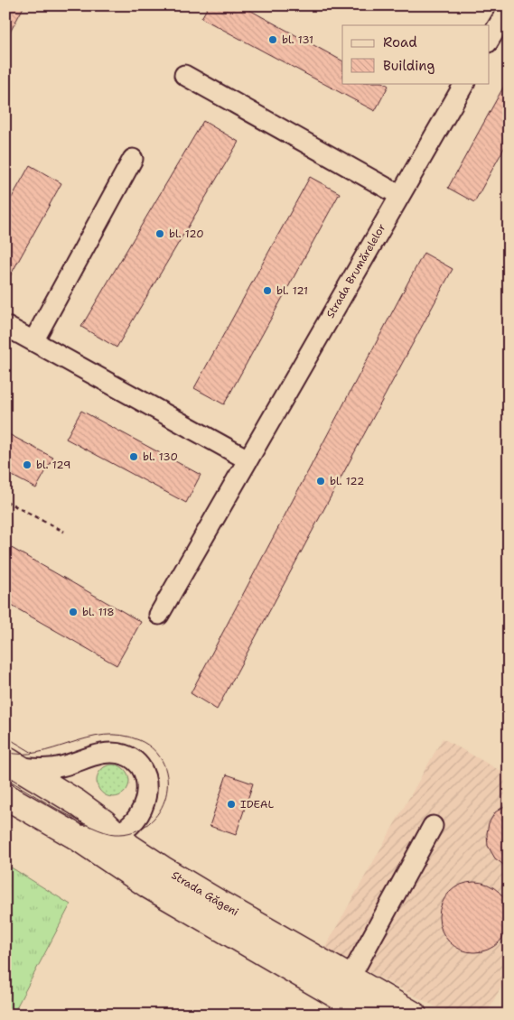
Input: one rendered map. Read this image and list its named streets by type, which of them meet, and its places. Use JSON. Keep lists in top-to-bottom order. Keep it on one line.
{"streets":{"main road":["Strada Găgeni"],"street":["Strada Brumărelelor"]},"places":["bl. 131","bl. 120","bl. 121","bl. 130","bl. 129","bl. 122","bl. 118","IDEAL"],"legend":["Road","Building"]}
